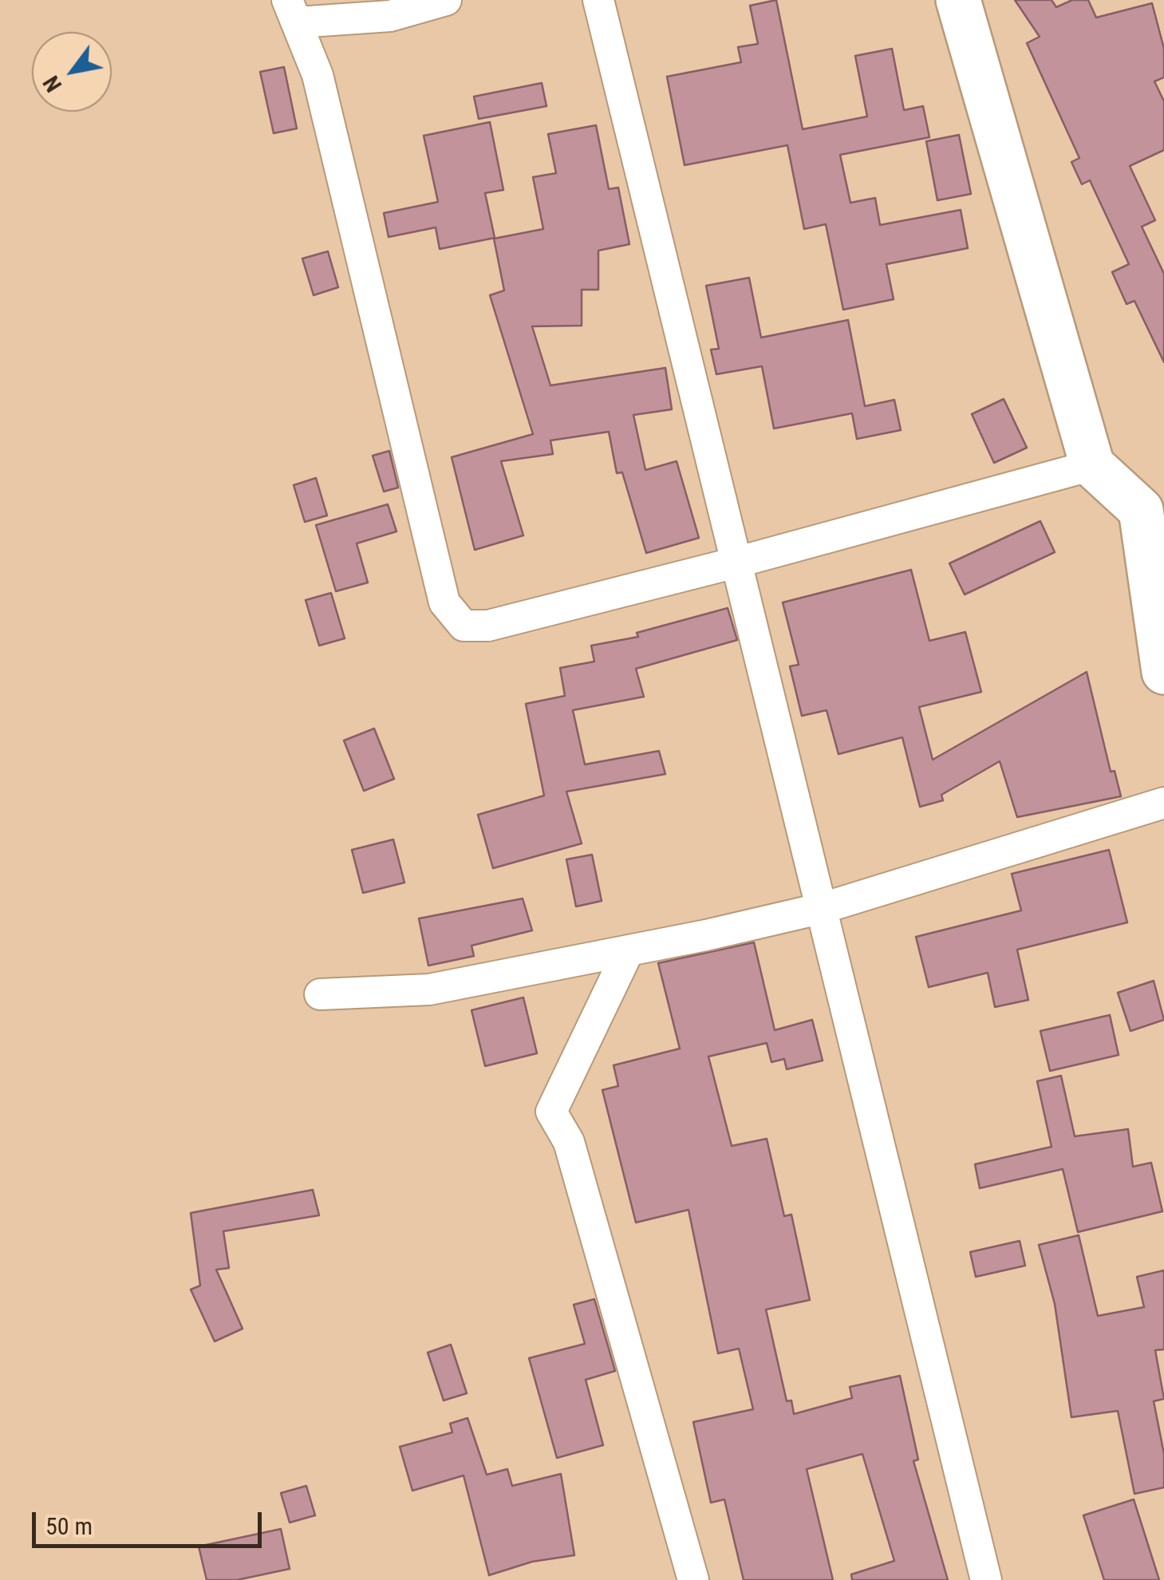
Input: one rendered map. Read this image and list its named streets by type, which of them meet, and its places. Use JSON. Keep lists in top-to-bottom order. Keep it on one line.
{"scale_bar":"50 m","north":"bottom left"}
